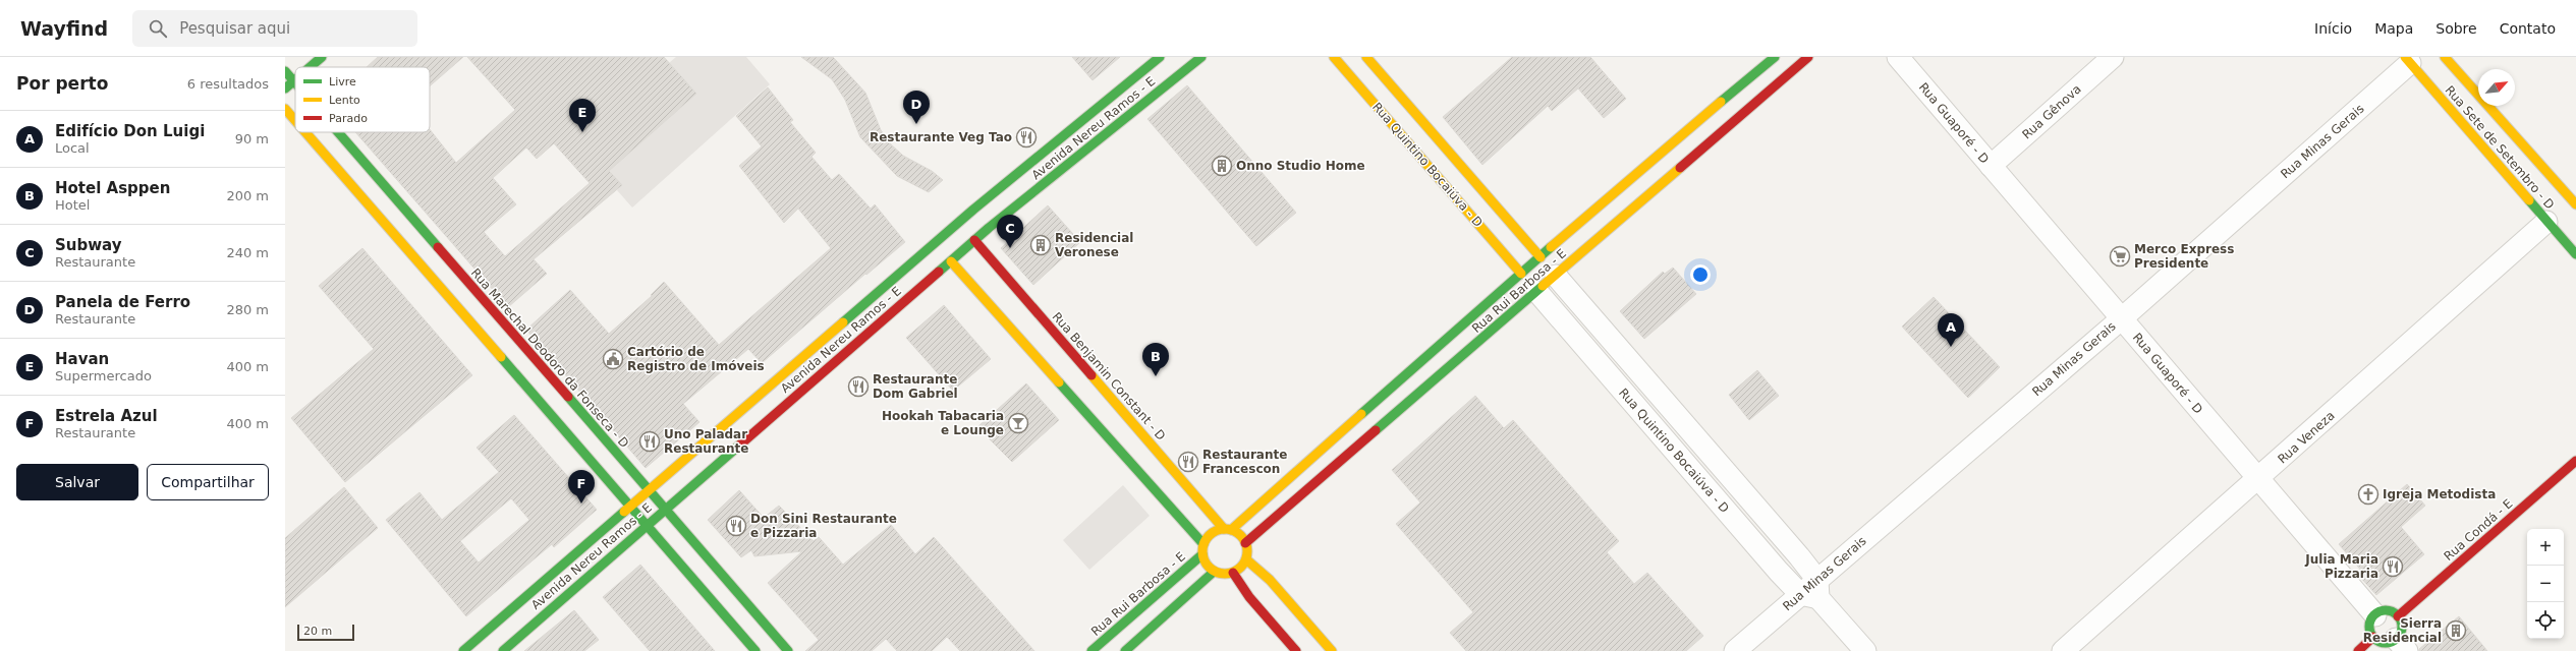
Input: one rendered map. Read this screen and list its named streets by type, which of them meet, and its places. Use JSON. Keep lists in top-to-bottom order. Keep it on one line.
{"streets":{"street":["Rua Gênova","Rua Guaporé - D","Avenida Nereu Ramos - E","Rua Minas Gerais","Rua Sete de Setembro - D","Rua Quintino Bocaiúva - D","Rua Rui Barbosa - E","Rua Marechal Deodoro da Fonseca - D","Rua Benjamin Constant - D","Rua Veneza","Rua Condá - E"]},"crossings":[["Rua Gênova","Rua Guaporé - D"],["Rua Guaporé - D","Rua Minas Gerais"],["Rua Guaporé - D","Rua Veneza"],["Rua Guaporé - D","Rua Condá - E"],["Avenida Nereu Ramos - E","Rua Marechal Deodoro da Fonseca - D"],["Avenida Nereu Ramos - E","Rua Benjamin Constant - D"],["Rua Minas Gerais","Rua Sete de Setembro - D"],["Rua Minas Gerais","Rua Quintino Bocaiúva - D"],["Rua Sete de Setembro - D","Rua Veneza"],["Rua Quintino Bocaiúva - D","Rua Rui Barbosa - E"],["Rua Rui Barbosa - E","Rua Benjamin Constant - D"]],"places":{"restaurant":["Restaurante Veg Tao","Restaurante Dom Gabriel","Uno Paladar Restaurante","Restaurante Francescon","Don Sini Restaurante e Pizzaria","Julia Maria Pizzaria"],"building":["Onno Studio Home","Residencial Veronese","Sierra Residencial"],"supermarket":["Merco Express Presidente"],"public building":["Cartório de Registro de Imóveis"],"bar":["Hookah Tabacaria e Lounge"],"church":["Igreja Metodista"]},"legend":["Livre","Lento","Parado"],"scale_bar":"20 m","north":"top right","page":{"header":"Wayfind","search":"Pesquisar aqui","nav":["Início","Mapa","Sobre","Contato"],"heading":["Por perto","6 resultados"],"pins":["D","E","C","A","B","F"],"list":[{"mark":"A","name":"Edifício Don Luigi","note":"Local","value":"90 m"},{"mark":"B","name":"Hotel Asppen","note":"Hotel","value":"200 m"},{"mark":"C","name":"Subway","note":"Restaurante","value":"240 m"},{"mark":"D","name":"Panela de Ferro","note":"Restaurante","value":"280 m"},{"mark":"E","name":"Havan","note":"Supermercado","value":"400 m"},{"mark":"F","name":"Estrela Azul","note":"Restaurante","value":"400 m"}],"buttons":["Salvar","Compartilhar"],"map_buttons":["+","−"],"scale":"20 m"}}
